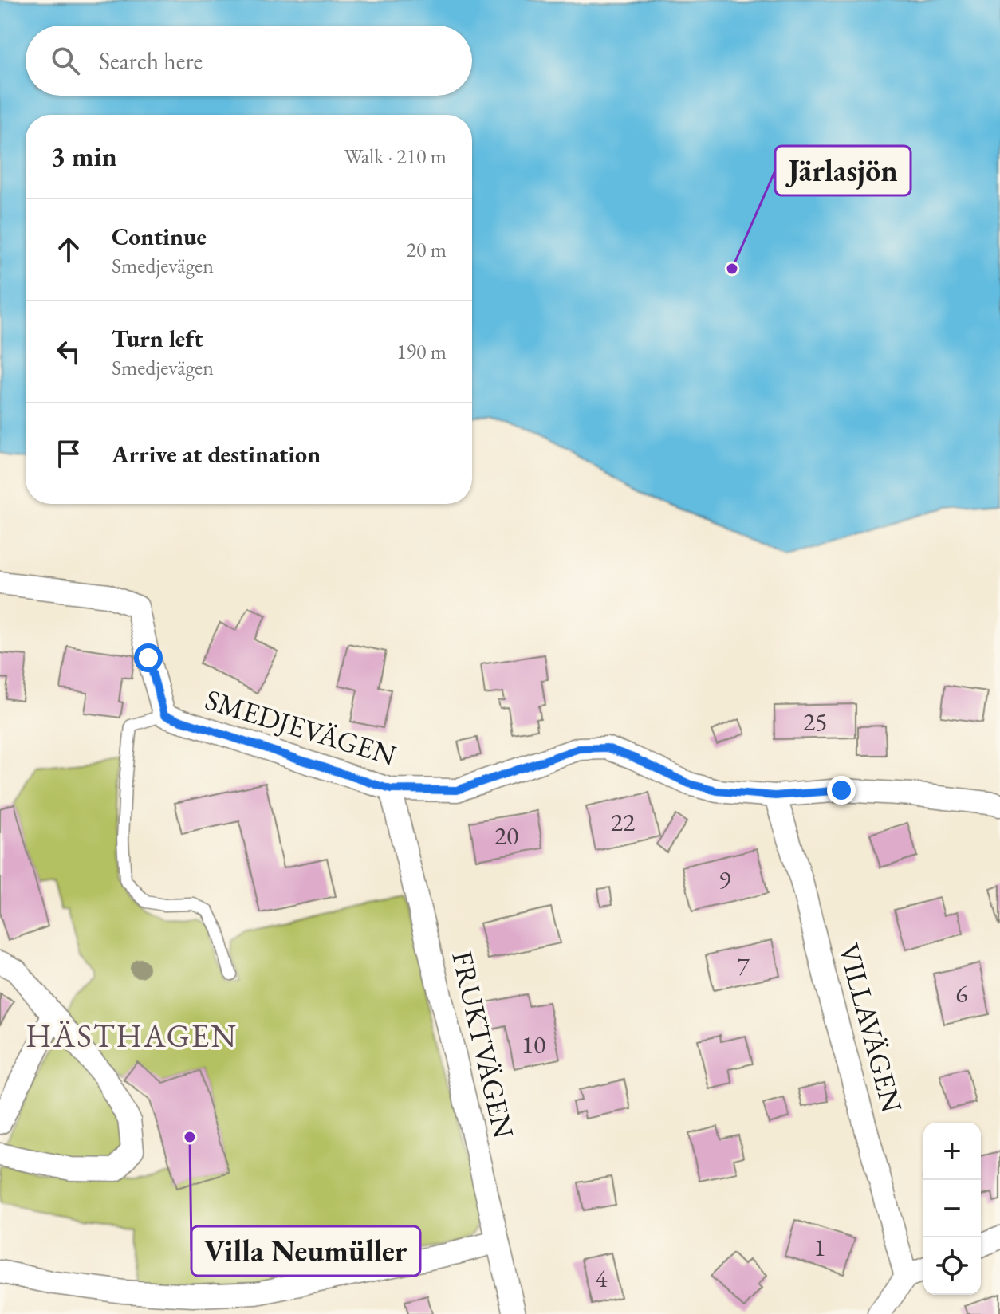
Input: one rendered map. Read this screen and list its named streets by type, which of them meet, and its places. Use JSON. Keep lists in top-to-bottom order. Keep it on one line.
{"streets":{"street":["SMEDJEVÄGEN","VILLAVÄGEN","FRUKTVÄGEN"]},"crossings":[["SMEDJEVÄGEN","VILLAVÄGEN"],["SMEDJEVÄGEN","FRUKTVÄGEN"]],"districts":["HÄSTHAGEN"],"places":["Järlasjön","Villa Neumüller"],"house_numbers":["25","22","20","9","7","6","10","1","4"],"page":{"search":"Search here","heading":["3 min","Walk · 210 m"],"list":[["Continue","Smedjevägen","20 m"],["Turn left","Smedjevägen","190 m"],"Arrive at destination"],"map_buttons":["+","−"]}}
